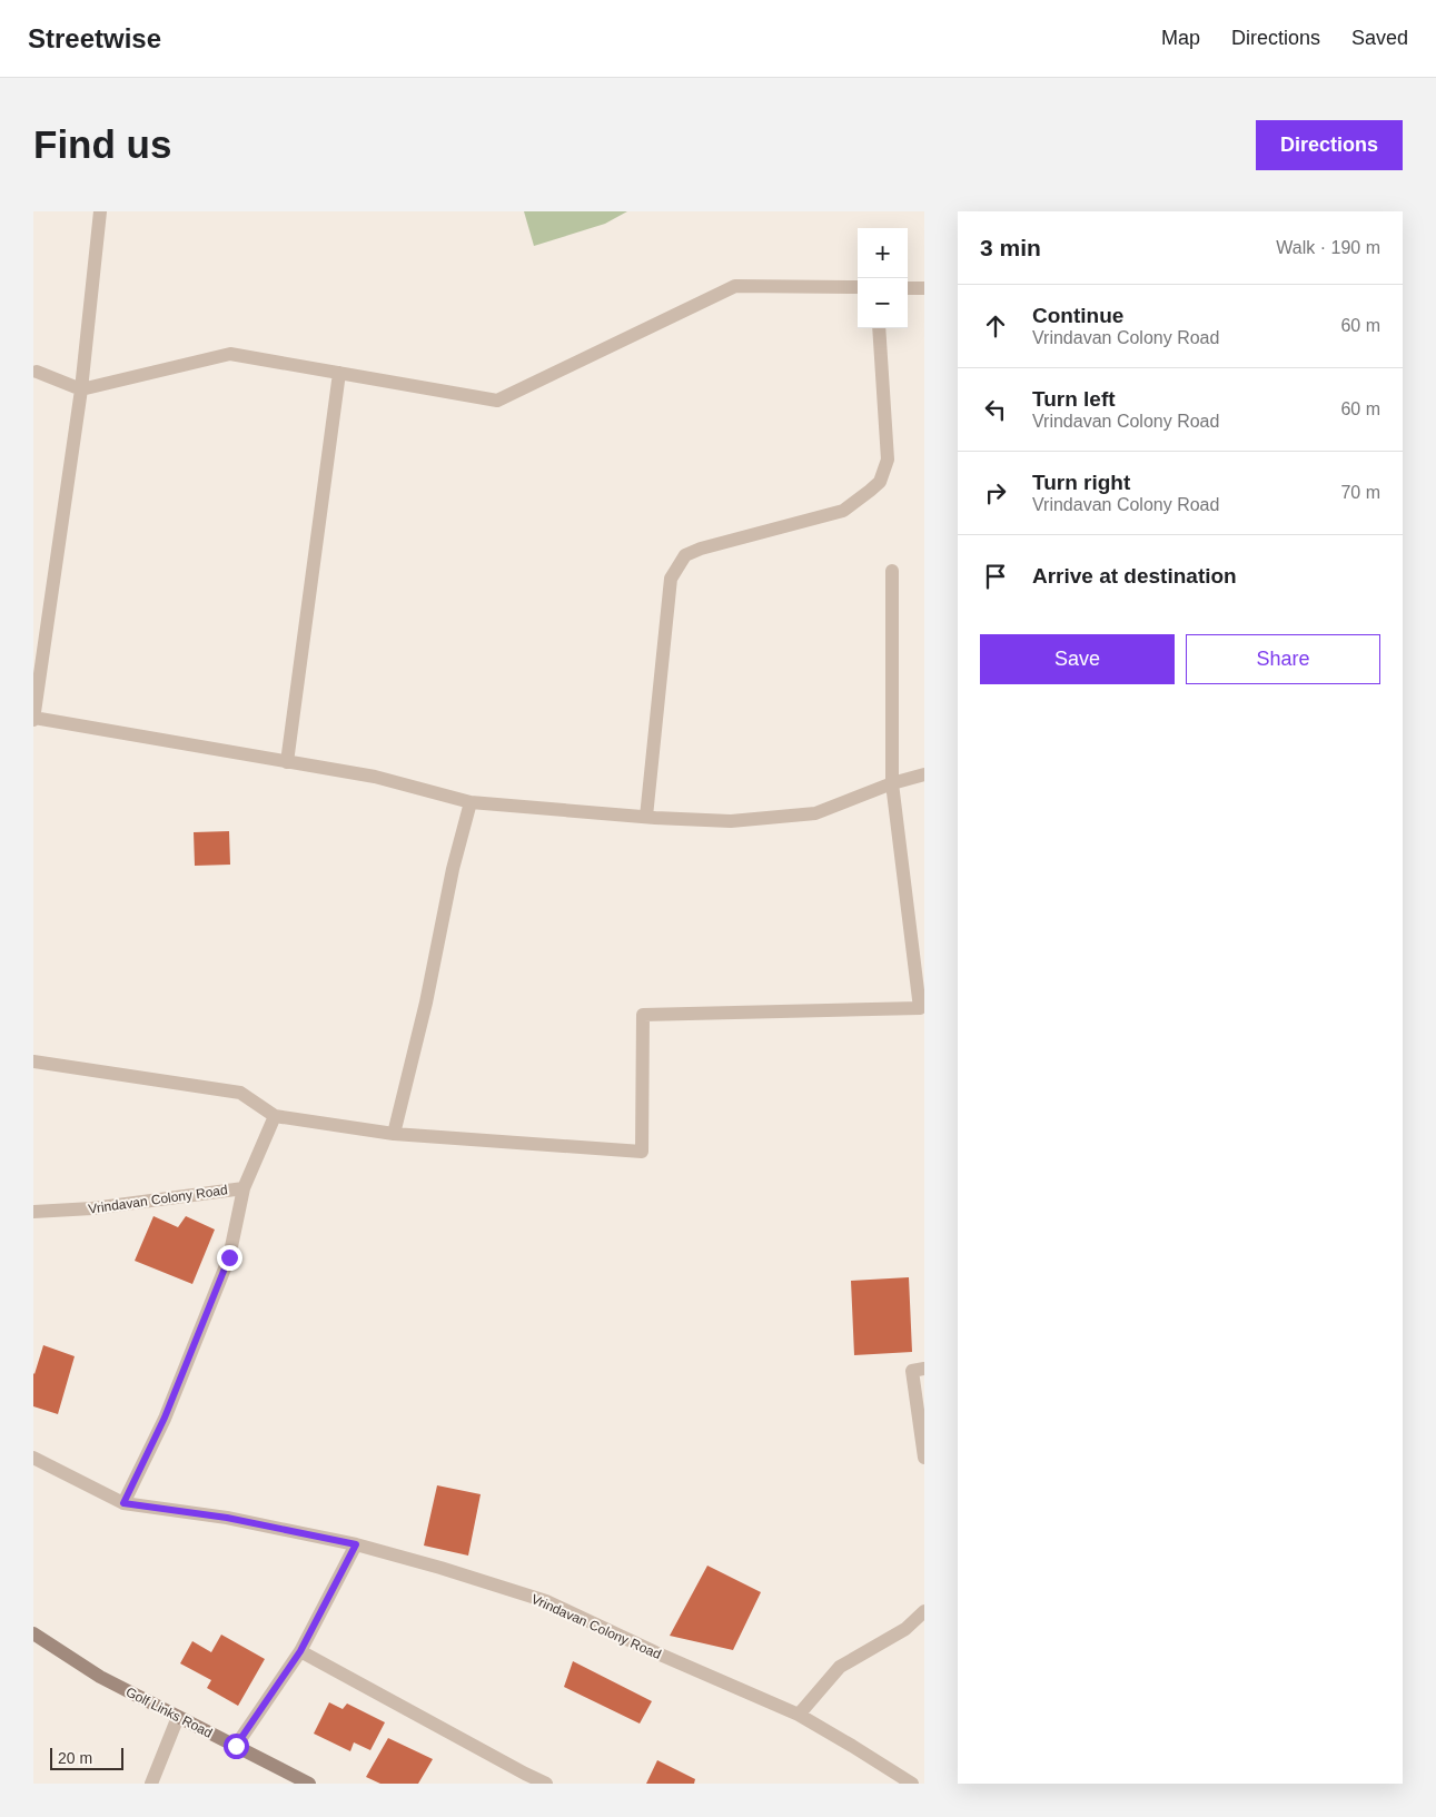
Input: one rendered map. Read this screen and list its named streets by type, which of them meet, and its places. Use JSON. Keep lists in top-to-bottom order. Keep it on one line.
{"streets":{"main road":["Golf Links Road"],"street":["Vrindavan Colony Road"]},"scale_bar":"20 m","page":{"header":"Streetwise","nav":["Map","Directions","Saved"],"buttons":["Directions",["Save","Share"]],"title":"Find us","heading":["3 min","Walk · 190 m"],"map_buttons":["+","−"],"list":[["Continue","Vrindavan Colony Road","60 m"],["Turn left","Vrindavan Colony Road","60 m"],["Turn right","Vrindavan Colony Road","70 m"],"Arrive at destination"],"scale":"20 m"}}
